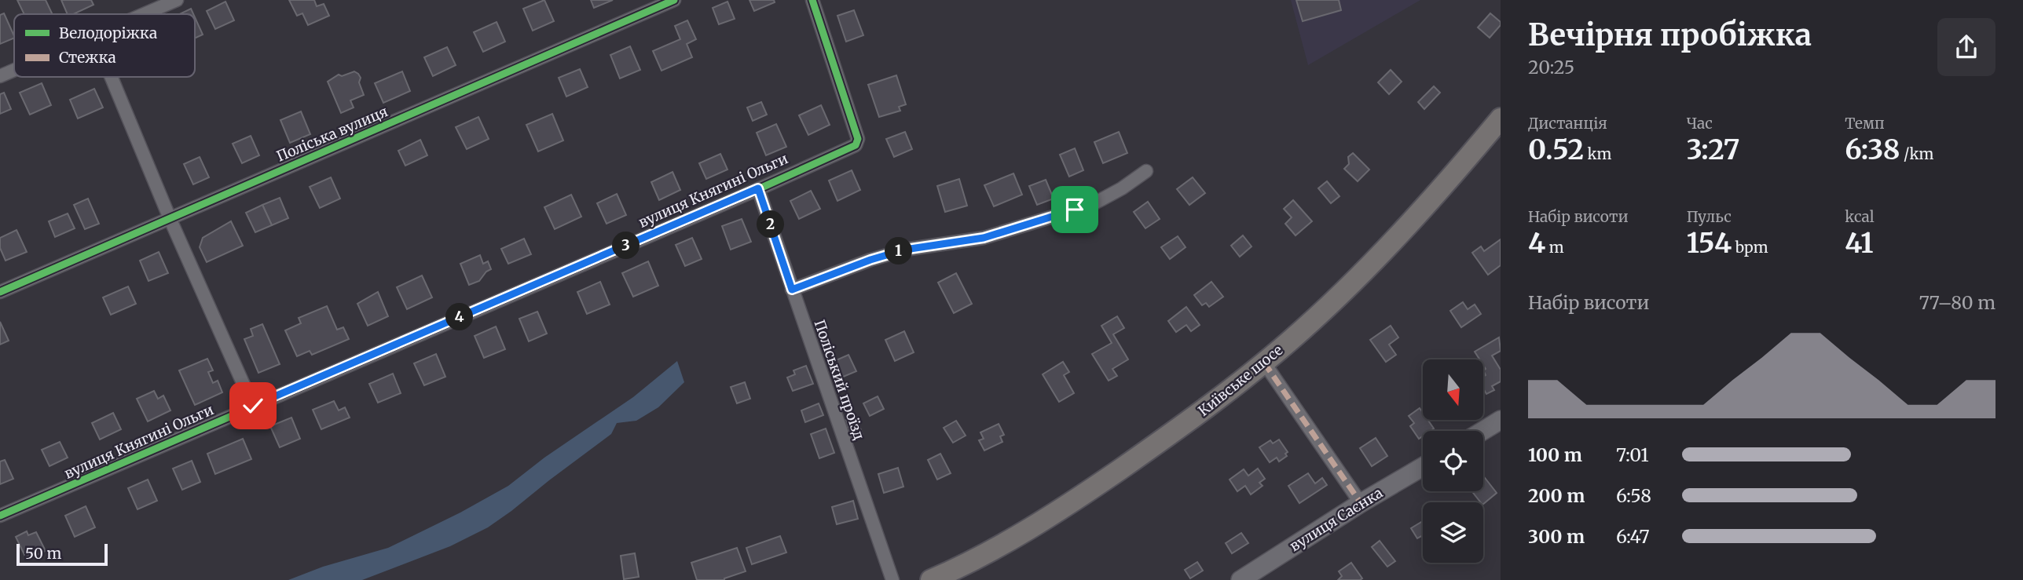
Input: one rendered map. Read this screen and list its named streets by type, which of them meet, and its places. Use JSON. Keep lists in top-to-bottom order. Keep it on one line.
{"streets":{"main road":["Київське шосе"],"street":["Поліська вулиця","вулиця Княгині Ольги","Поліський проїзд","вулиця Саєнка"]},"crossings":[["вулиця Княгині Ольги","Поліський проїзд"]],"legend":["Велодоріжка","Стежка"],"scale_bar":"50 m","north":"bottom","page":{"heading":["Вечірня пробіжка","20:25"],"stats":[["Дистанція","0.52 km"],["Час","3:27"],["Темп","6:38 /km"],["Набір висоти","4 m"],["Пульс","154 bpm"],["kcal","41"]],"pins":["2","3","1","4"],"chart":["Набір висоти","77–80 m"],"list":[{"name":"100 m","note":"7:01"},{"name":"200 m","note":"6:58"},{"name":"300 m","note":"6:47"}],"scale":"50 m"}}
